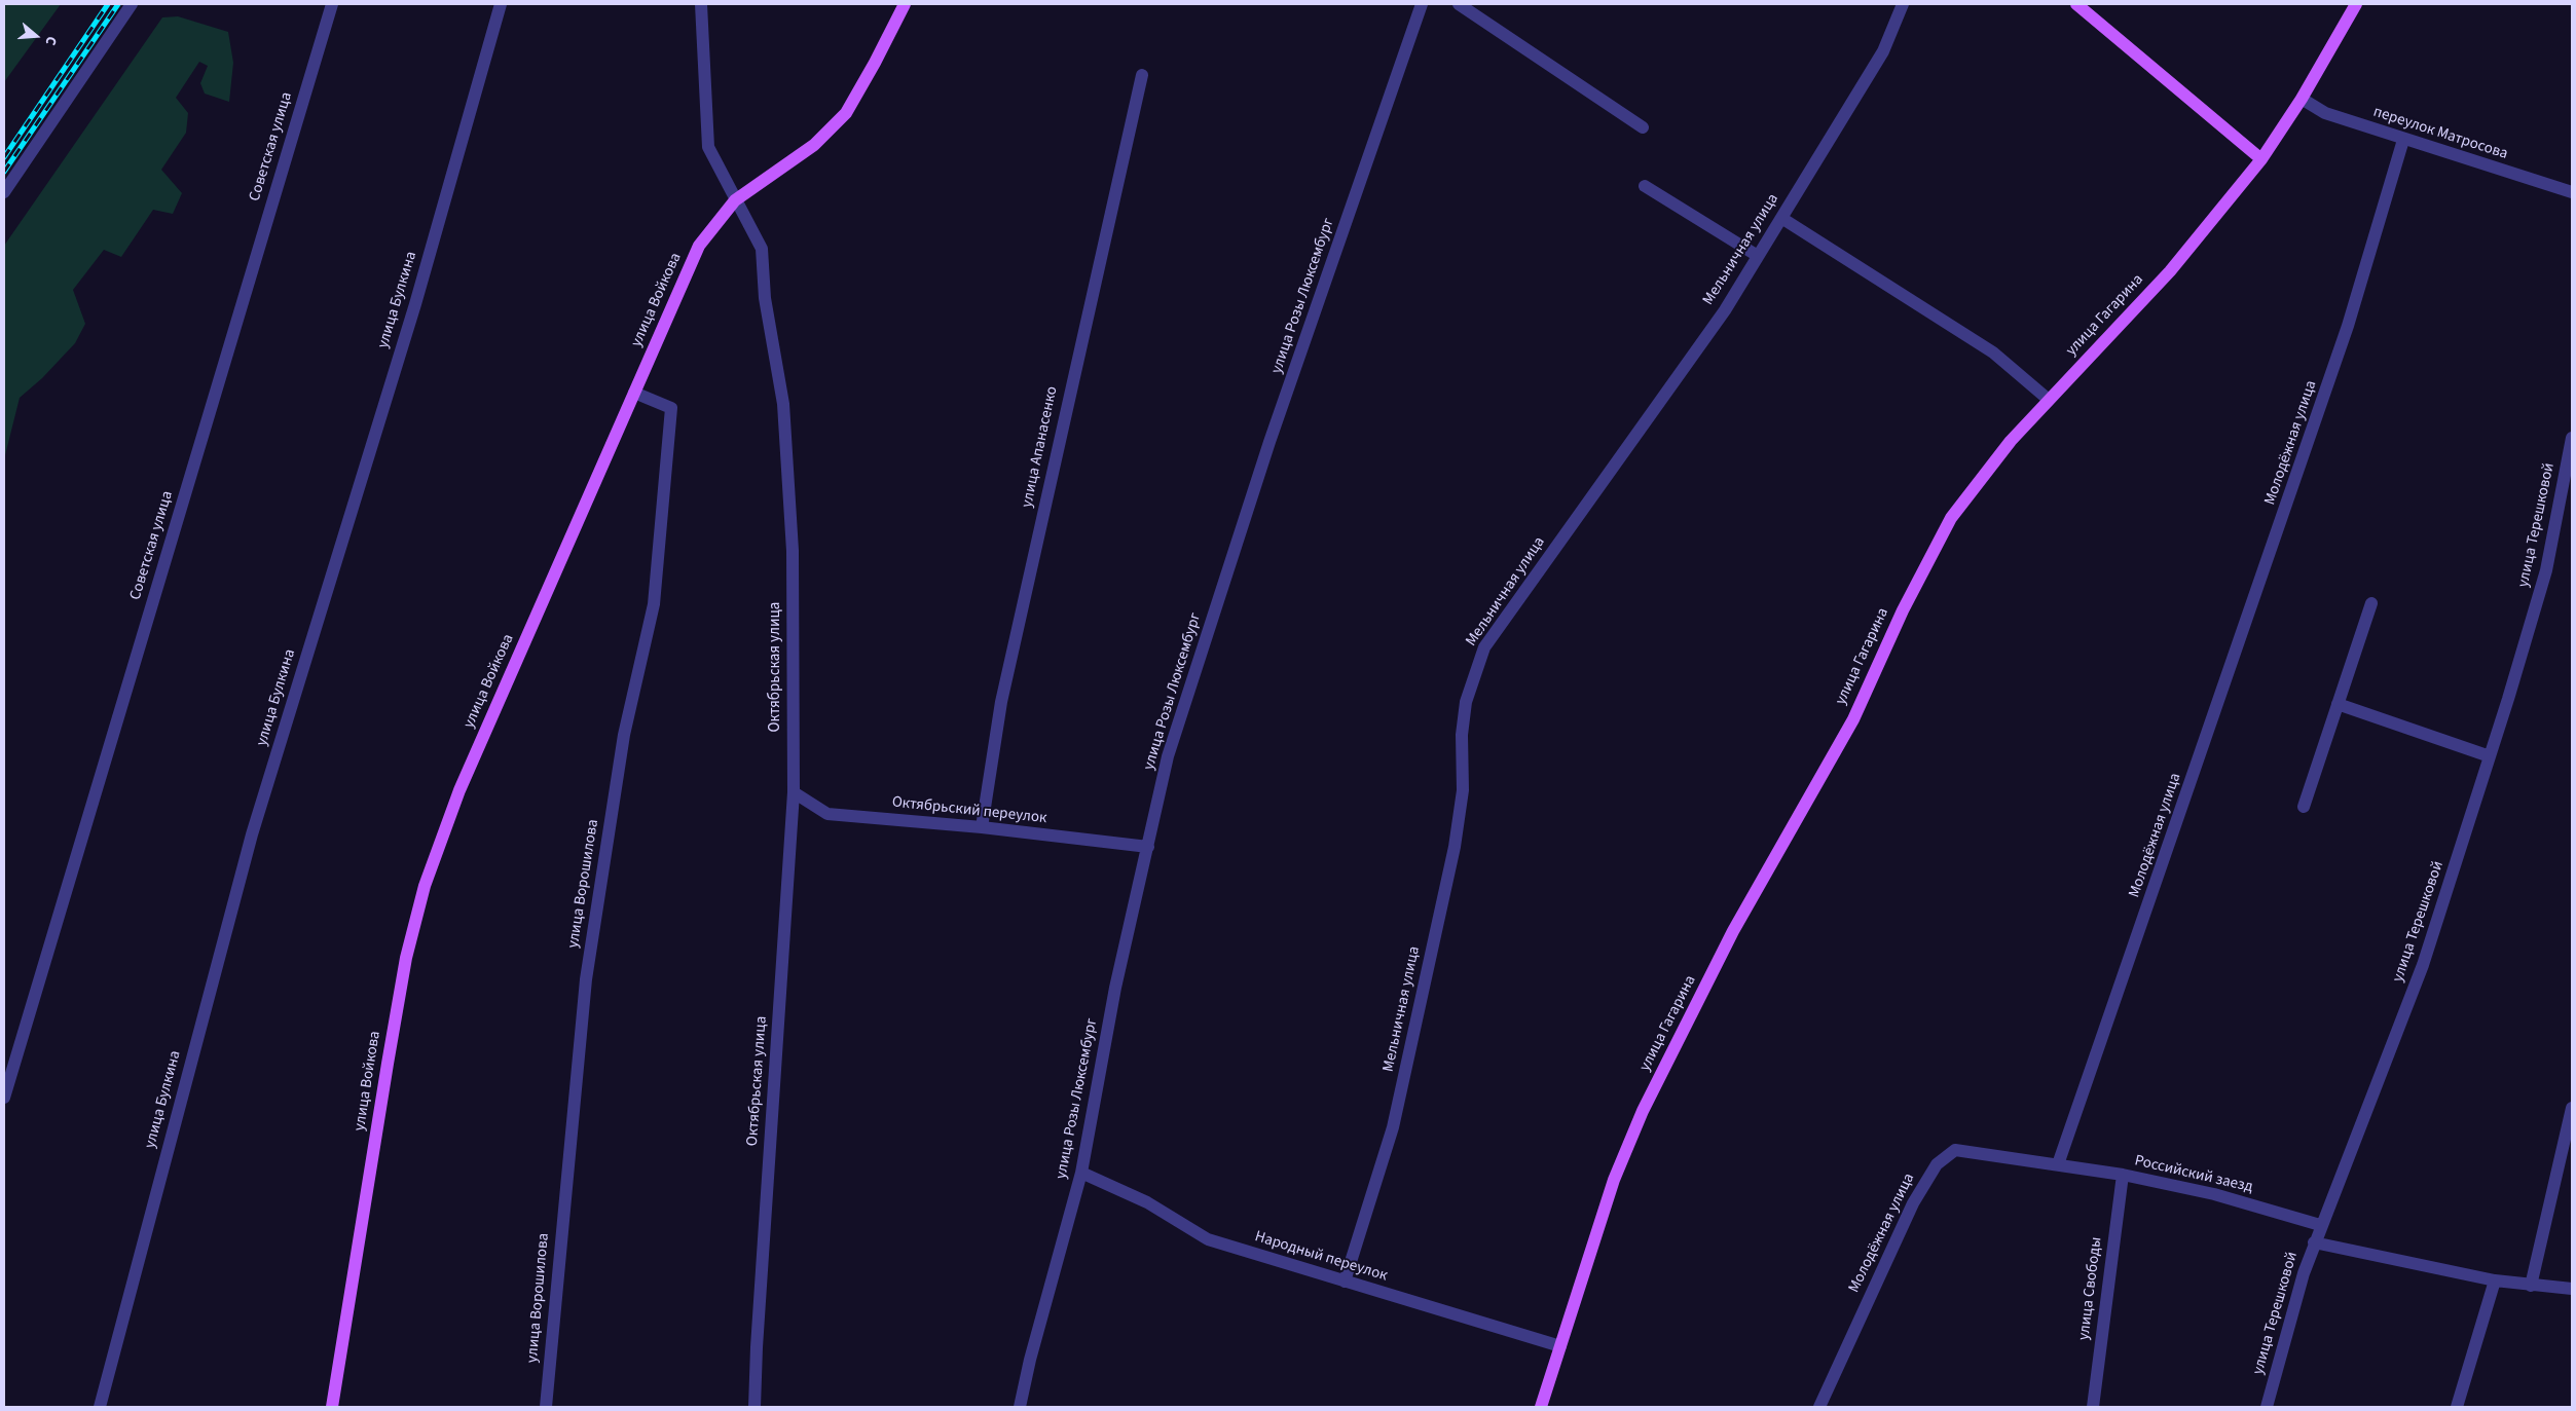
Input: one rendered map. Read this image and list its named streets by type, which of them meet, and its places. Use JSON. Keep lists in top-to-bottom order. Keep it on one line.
{"streets":{"main road":["улица Войкова","улица Гагарина"],"street":["переулок Матросова","Советская улица","Мельничная улица","улица Розы Люксембург","улица Булкина","Молодёжная улица","улица Апанасенко","улица Терешковой","Октябрьская улица","Октябрьский переулок","улица Ворошилова","Российский заезд","Народный переулок","улица Свободы"]},"crossings":[["переулок Матросова","улица Гагарина"],["переулок Матросова","Молодёжная улица"],["Мельничная улица","Народный переулок"],["улица Розы Люксембург","Октябрьский переулок"],["улица Розы Люксембург","Народный переулок"],["улица Войкова","Октябрьская улица"],["улица Войкова","улица Ворошилова"],["улица Гагарина","Народный переулок"],["Молодёжная улица","Российский заезд"],["улица Апанасенко","Октябрьский переулок"],["улица Терешковой","Российский заезд"],["Октябрьская улица","Октябрьский переулок"],["Российский заезд","улица Свободы"]],"north":"right"}
